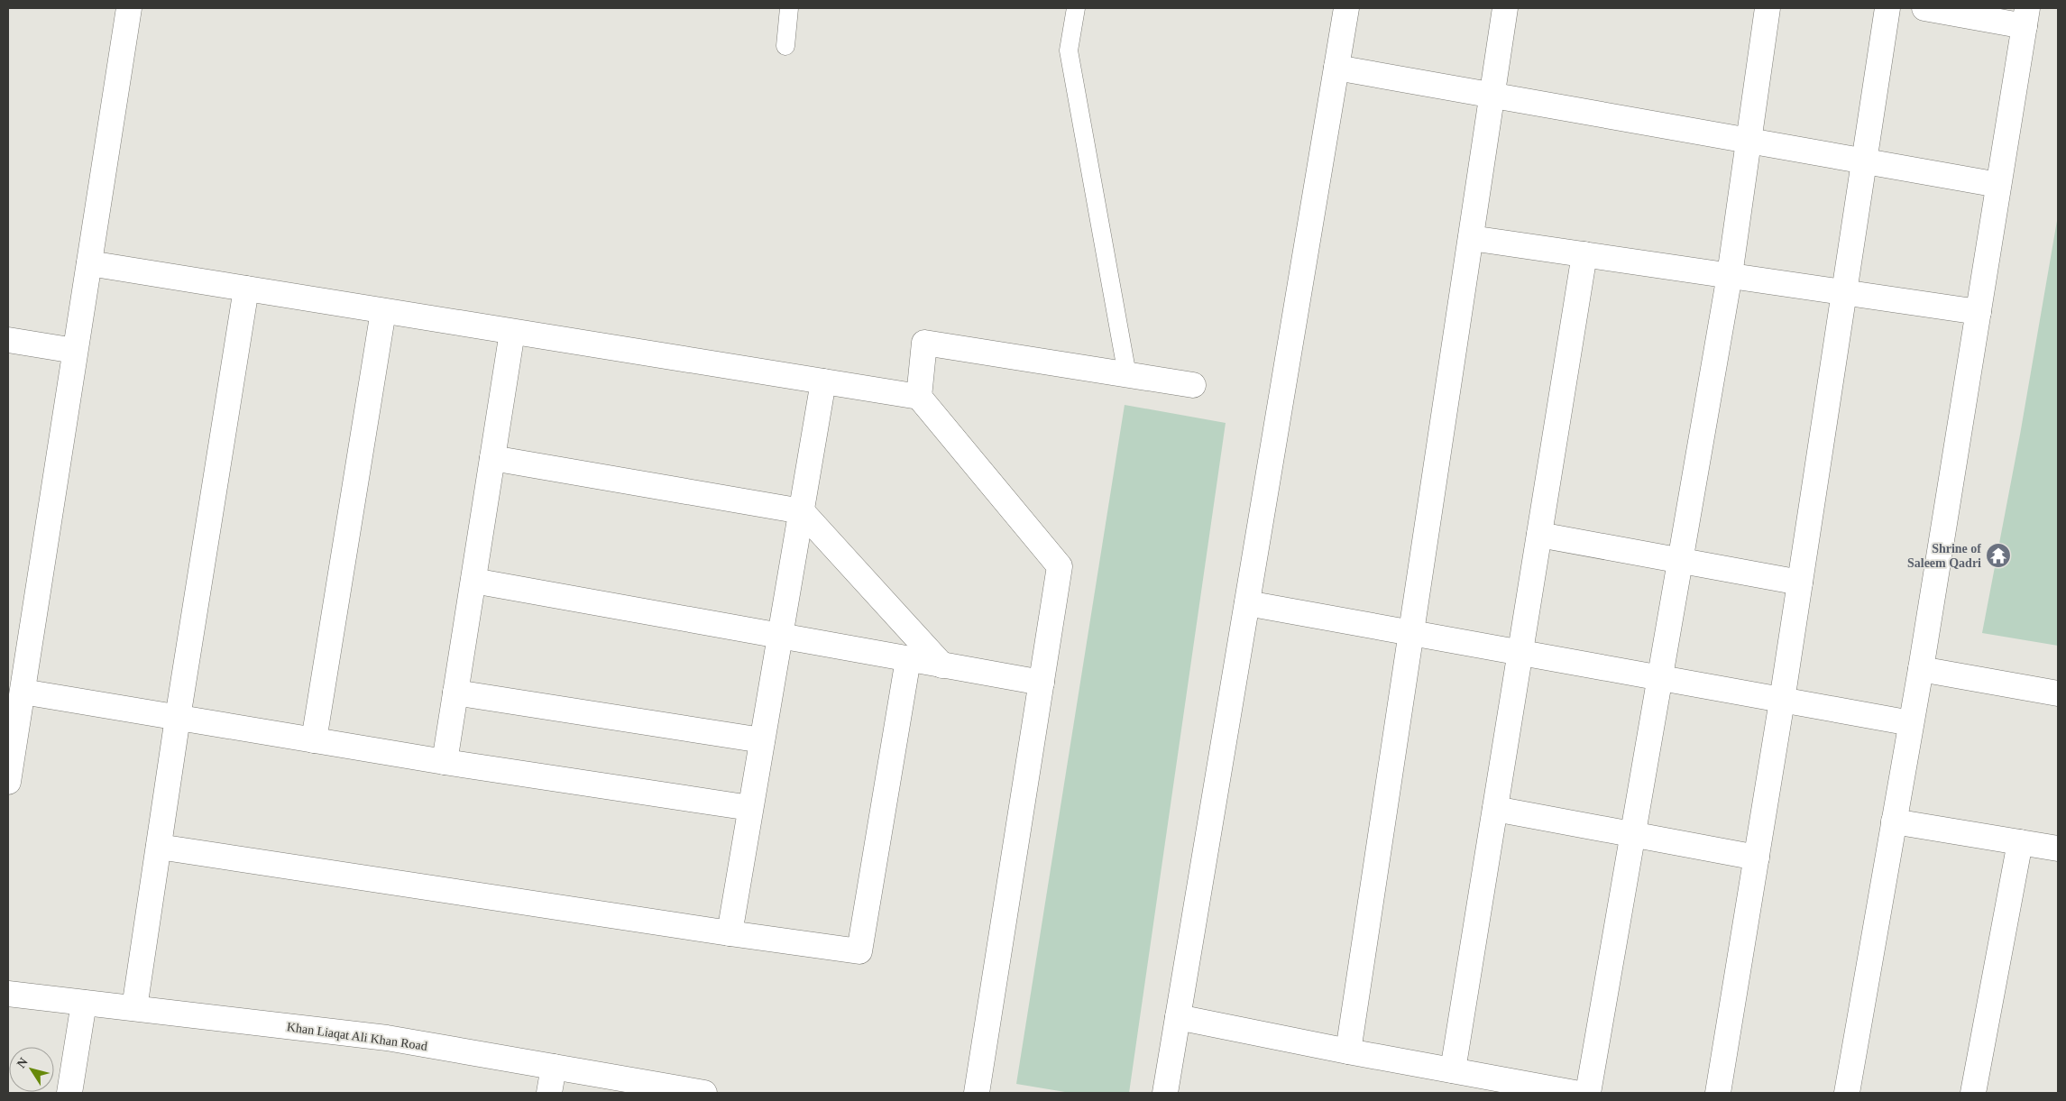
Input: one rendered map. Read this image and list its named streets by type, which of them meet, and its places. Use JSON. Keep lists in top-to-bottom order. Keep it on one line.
{"streets":{"street":["Khan Liaqat Ali Khan Road"]},"places":{"temple":["Shrine of Saleem Qadri"]},"north":"top left"}
